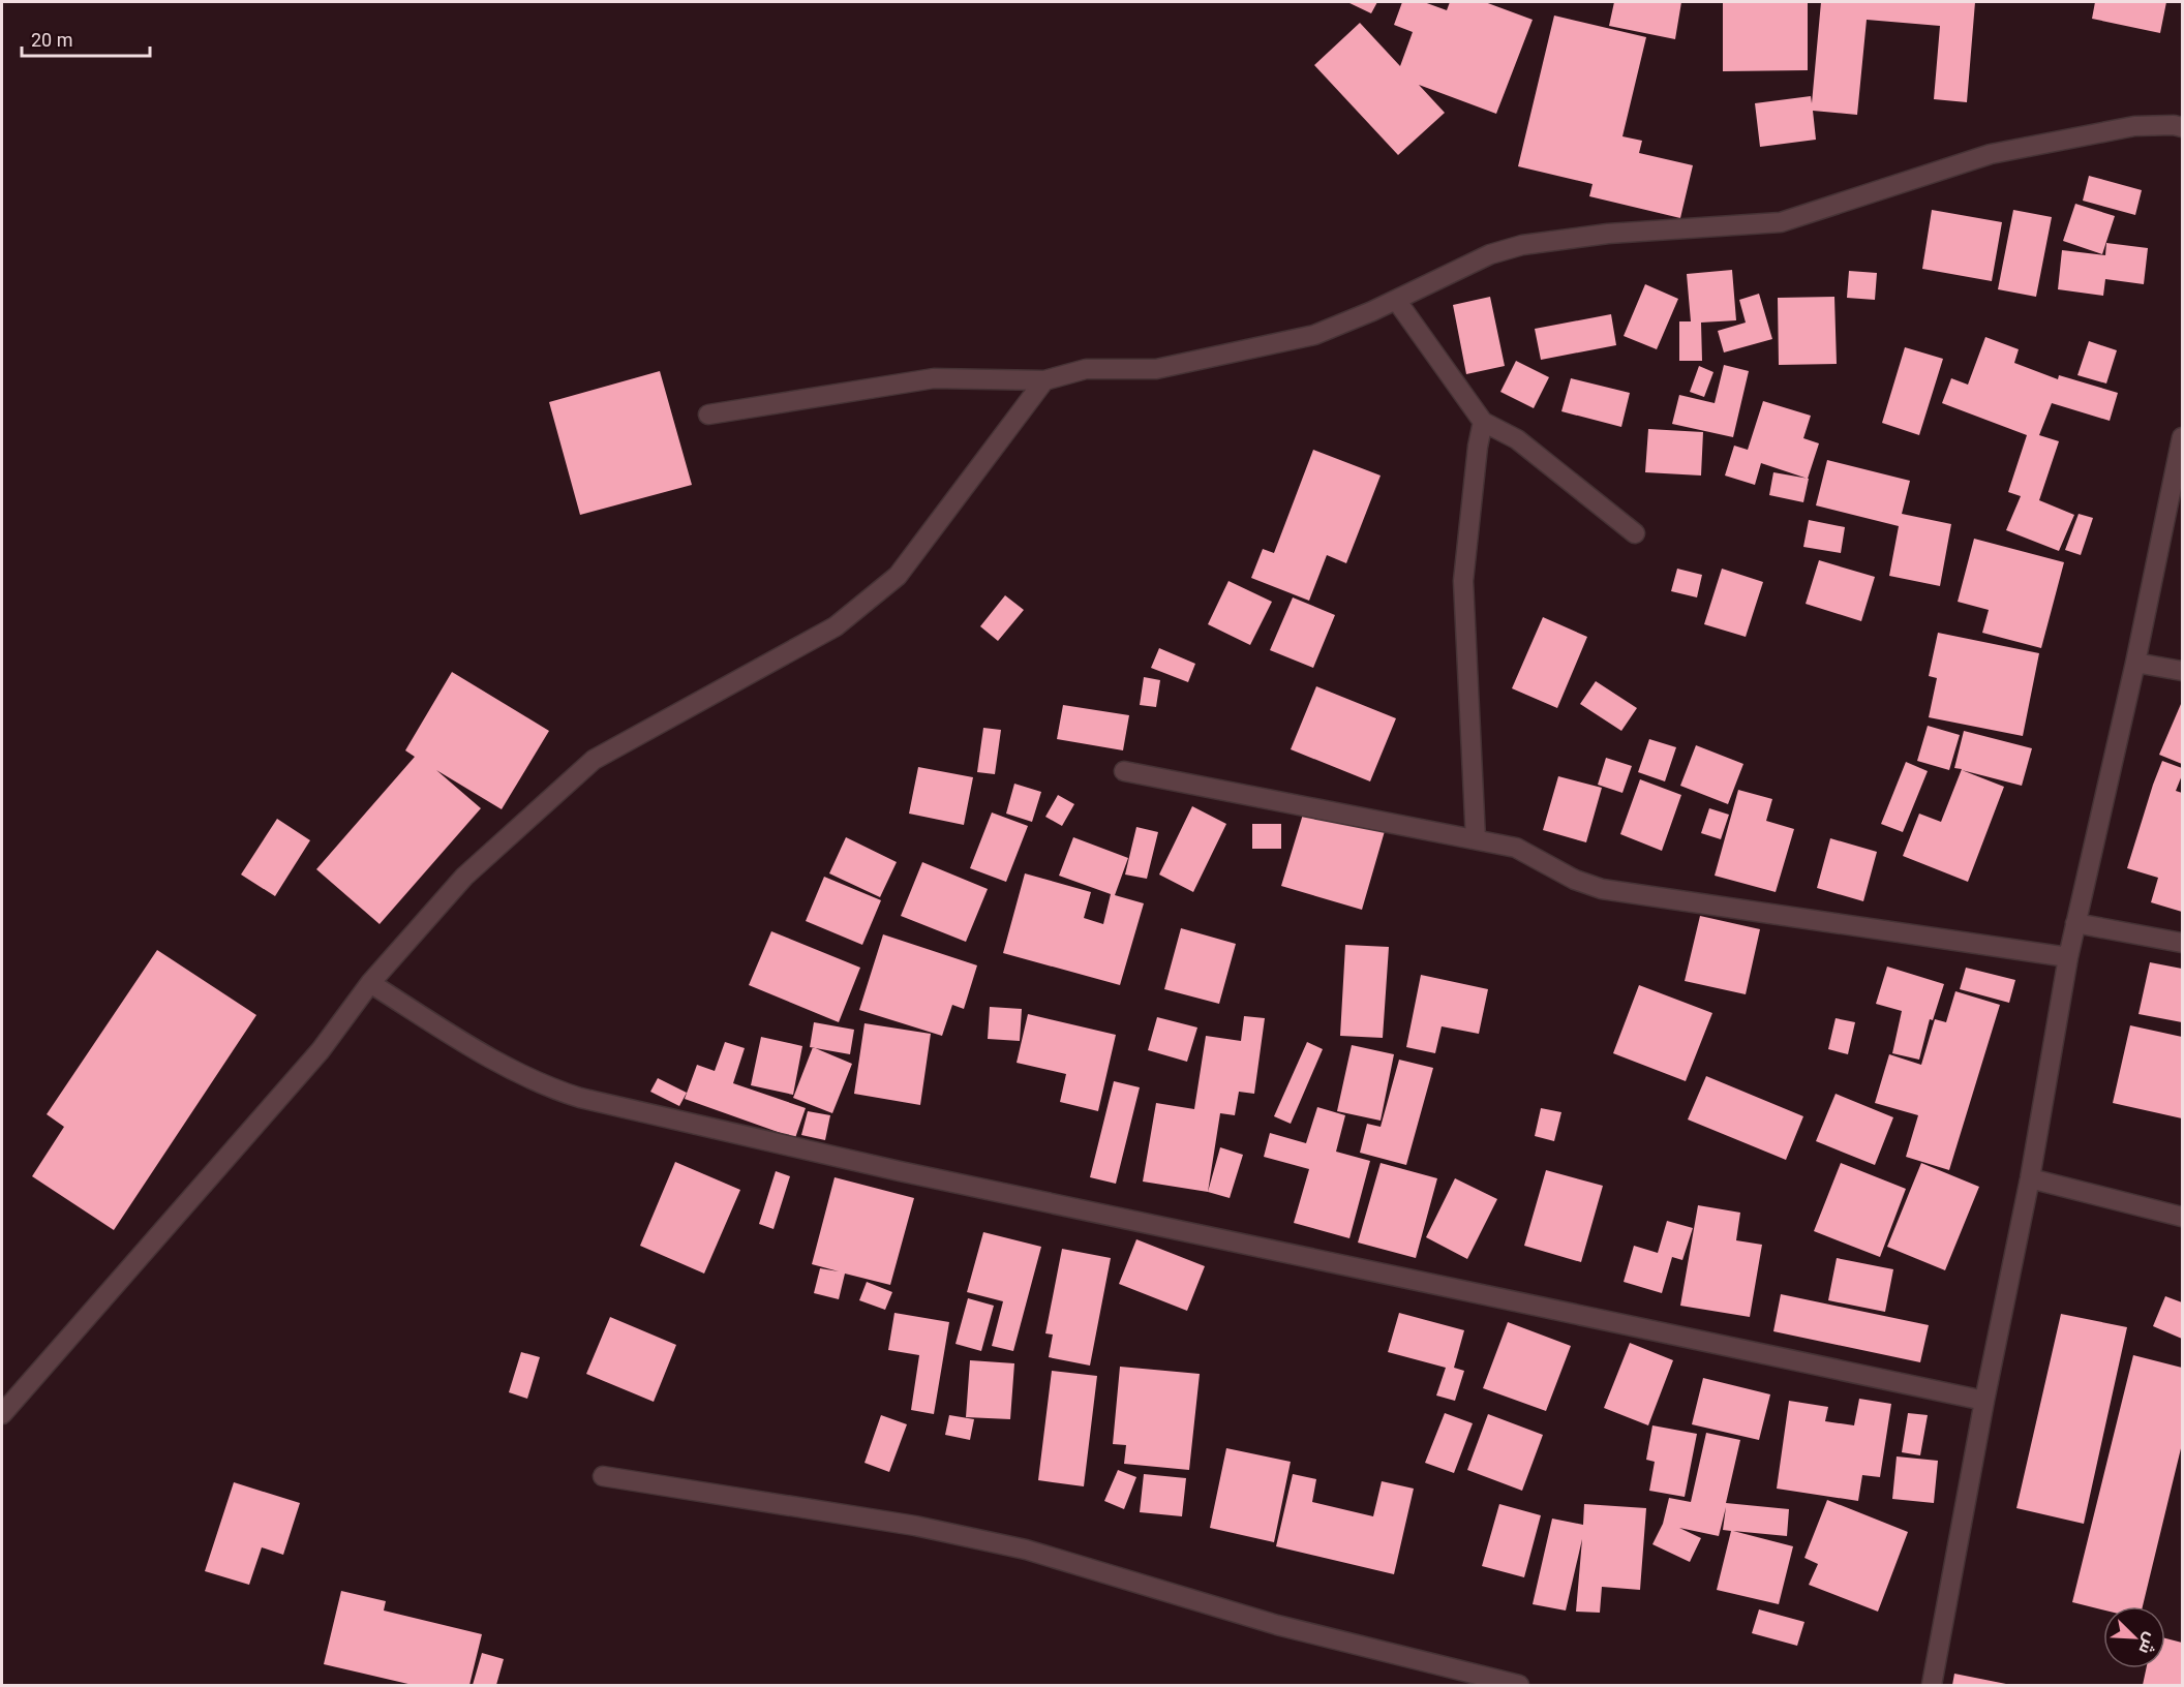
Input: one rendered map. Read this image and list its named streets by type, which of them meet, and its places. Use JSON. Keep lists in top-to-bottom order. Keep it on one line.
{"scale_bar":"20 m","north":"bottom right"}
